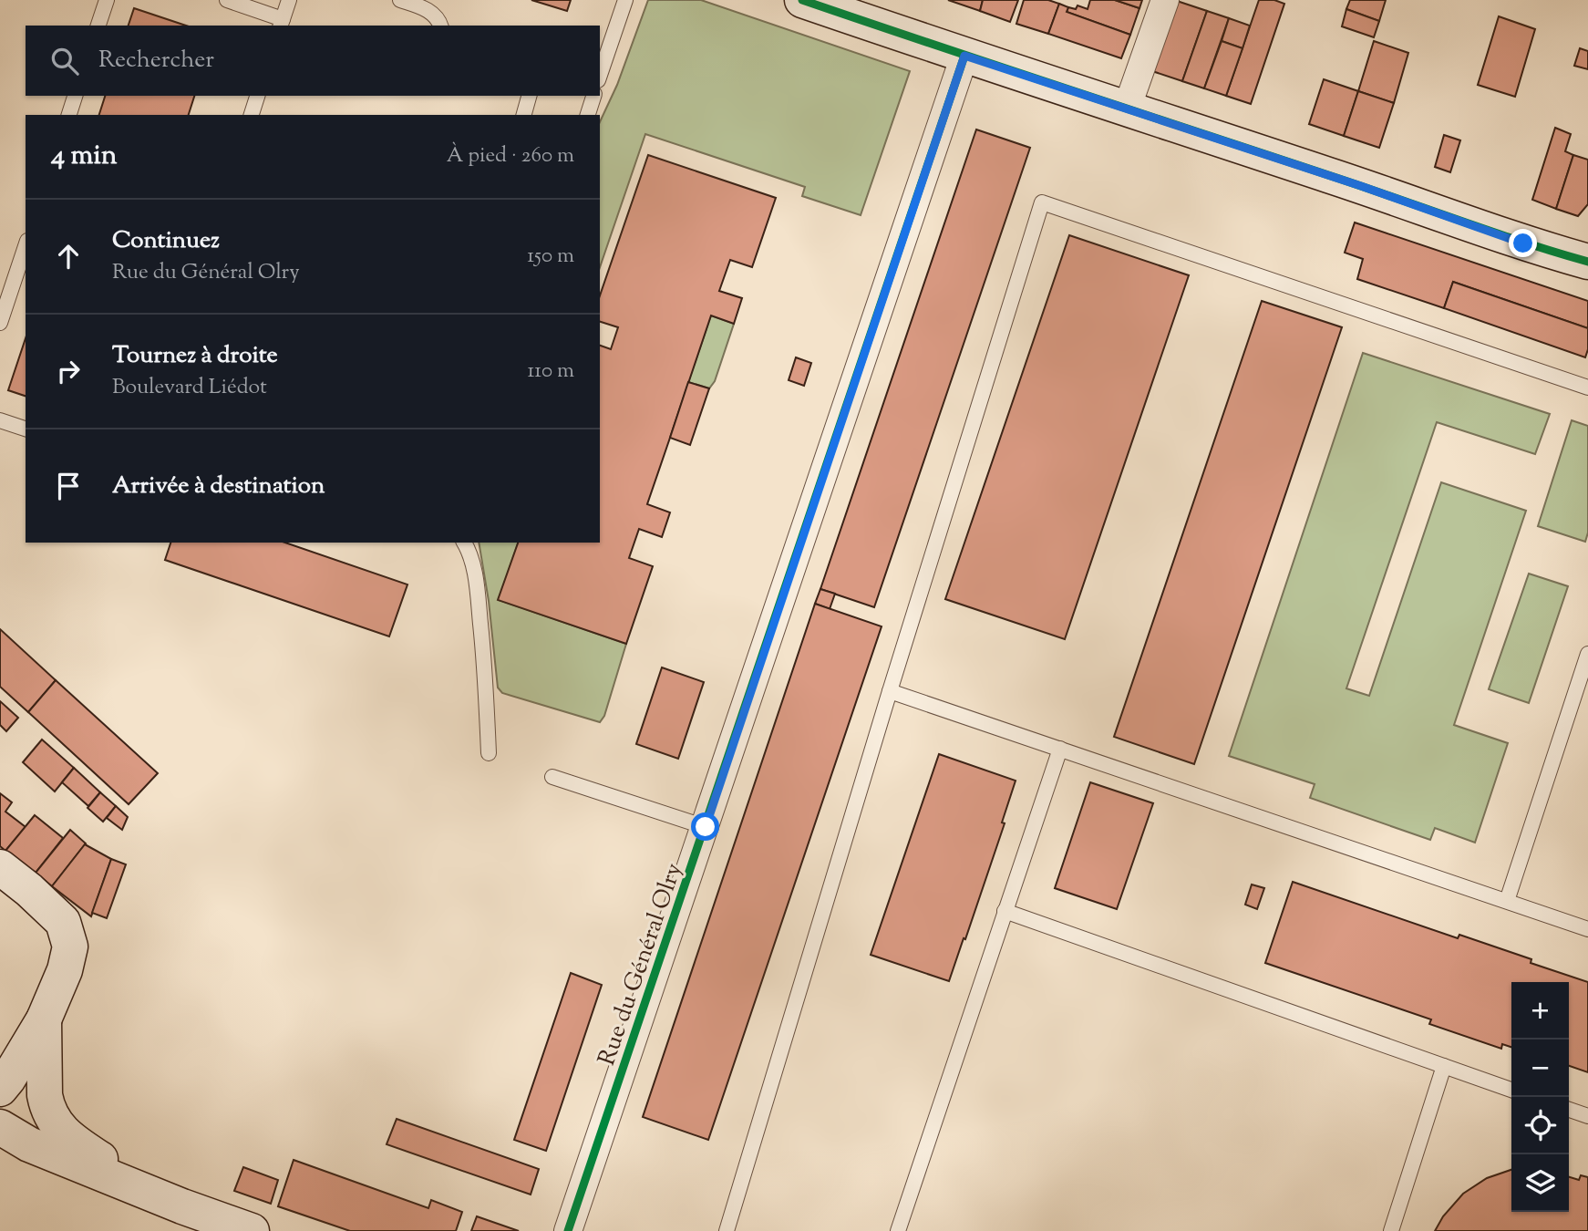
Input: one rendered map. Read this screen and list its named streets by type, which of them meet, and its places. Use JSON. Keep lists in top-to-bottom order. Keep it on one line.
{"streets":{"street":["Rue du Général Olry"]},"page":{"search":"Rechercher","heading":["4 min","À pied · 260 m"],"list":[["Continuez","Rue du Général Olry","150 m"],["Tournez à droite","Boulevard Liédot","110 m"],"Arrivée à destination"],"map_buttons":["+","−"]}}
